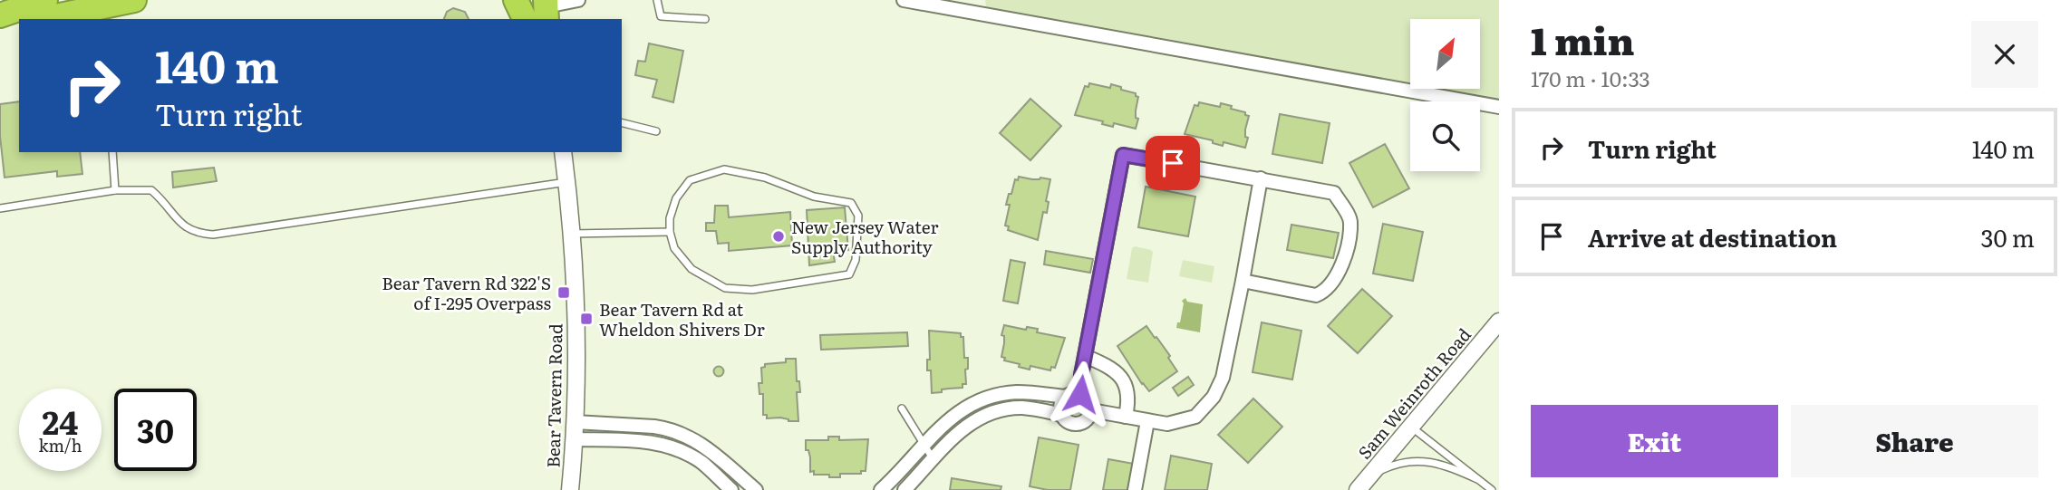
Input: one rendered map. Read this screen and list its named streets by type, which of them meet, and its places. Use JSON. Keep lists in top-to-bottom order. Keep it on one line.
{"streets":{"street":["Sam Weinroth Road","Bear Tavern Road"]},"places":{"other":["New Jersey Water Supply Authority"],"transit":["Bear Tavern Rd 322'S of I-295 Overpass","Bear Tavern Rd at Wheldon Shivers Dr"]},"north":"top right","page":{"heading":["1 min","170 m · 10:33"],"turn":["140 m","Turn right"],"list":[{"name":"Turn right","value":"140 m"},{"name":"Arrive at destination","value":"30 m"}],"speed":"24 km/h","limit":"30","buttons":["Exit","Share"]}}
